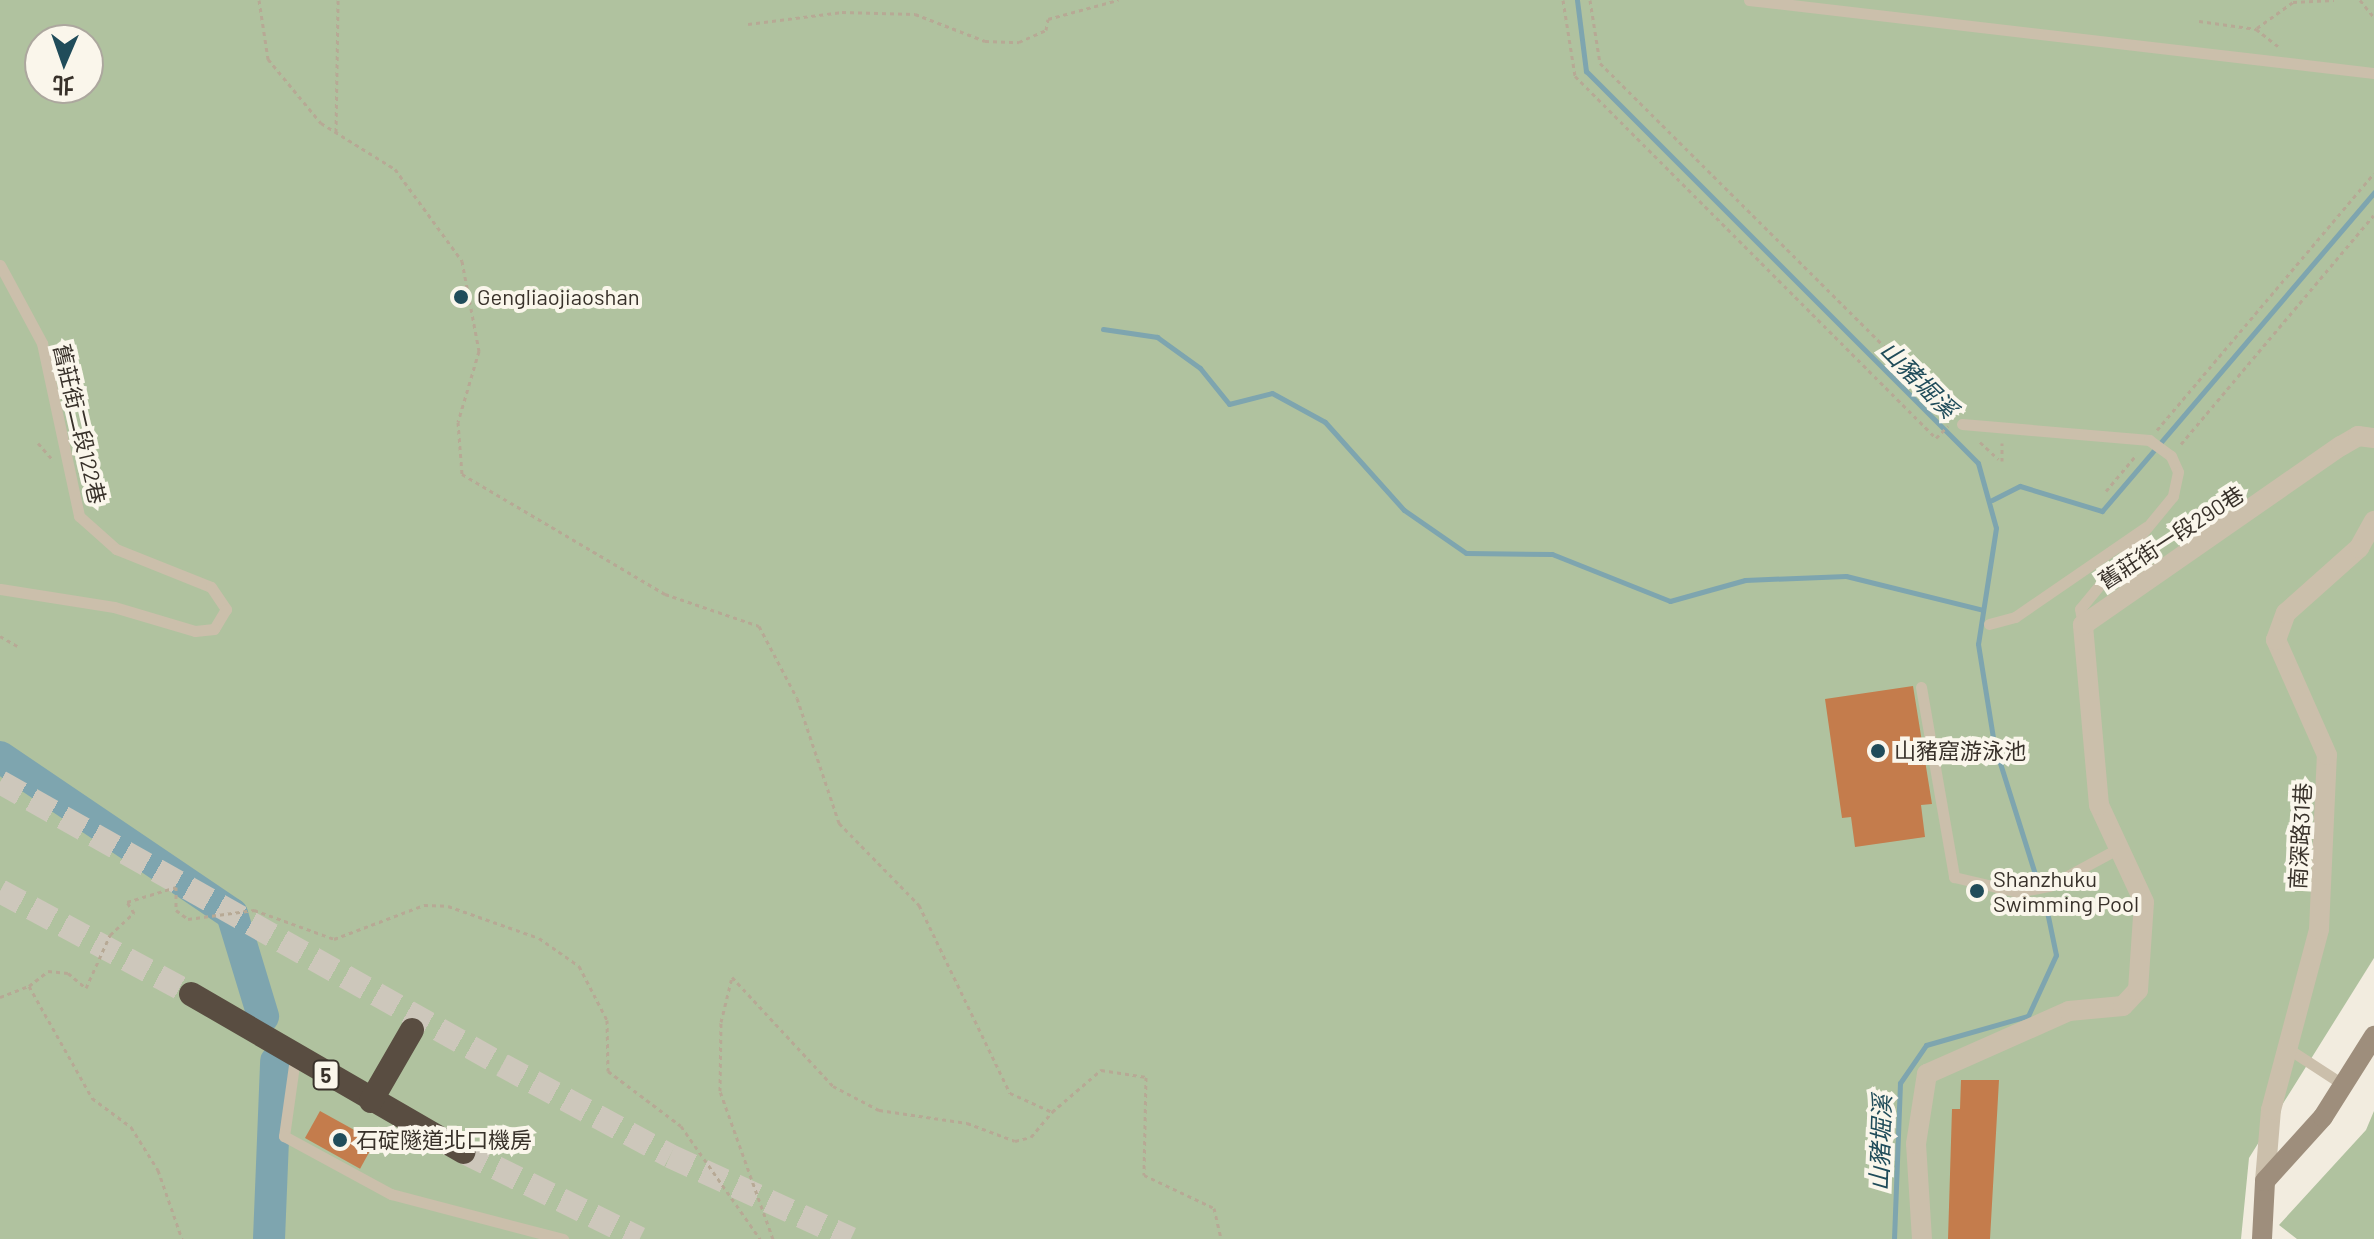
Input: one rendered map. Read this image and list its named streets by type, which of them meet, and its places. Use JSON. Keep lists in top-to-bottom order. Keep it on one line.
{"streets":{"highway":["5"],"street":["舊莊街一段290巷","南深路31巷"],"lane":["舊莊街二段122巷"]},"water":["山豬堀溪"],"places":["Gengliaojiaoshan","山豬窟游泳池","Shanzhuku Swimming Pool","石碇隧道北口機房"],"north":"bottom"}
